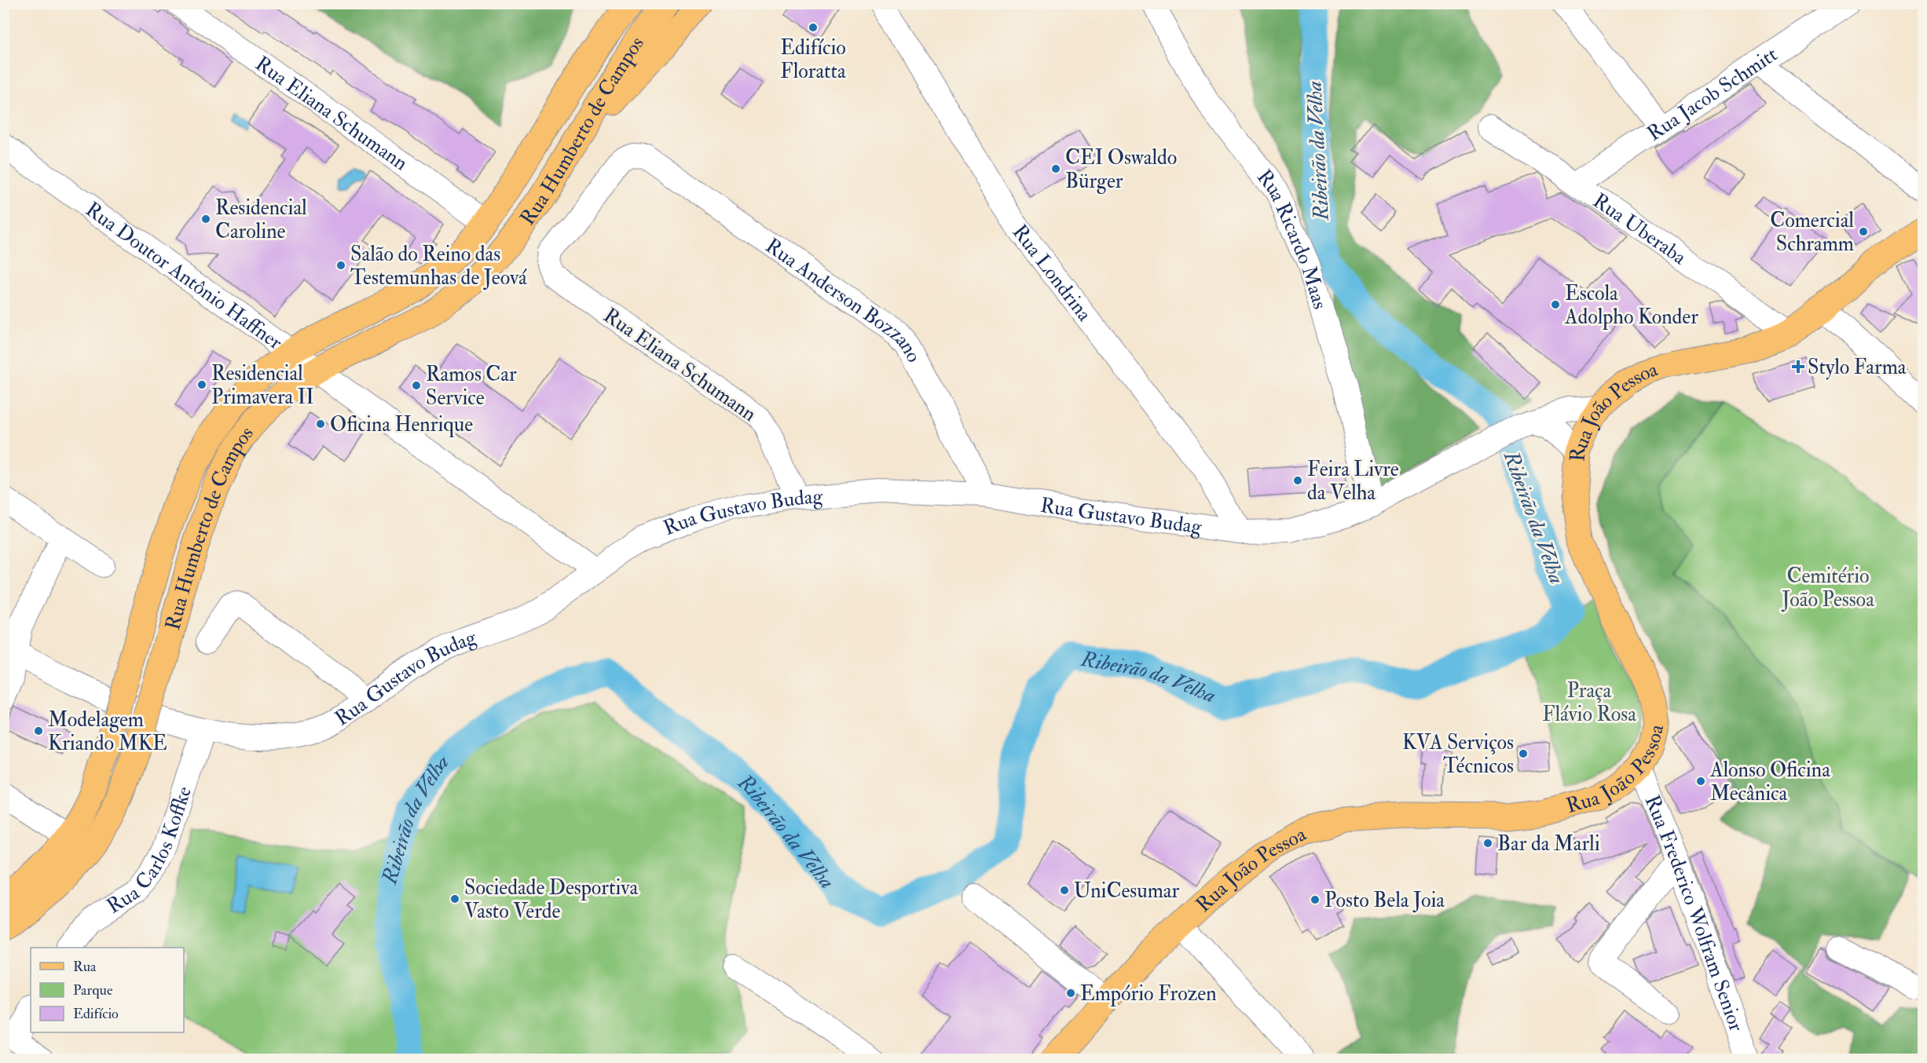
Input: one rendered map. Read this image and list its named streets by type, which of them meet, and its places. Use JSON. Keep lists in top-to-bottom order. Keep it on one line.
{"streets":{"main road":["Rua Humberto de Campos","Rua João Pessoa"],"street":["Rua Jacob Schmitt","Rua Eliana Schumann","Rua Uberaba","Rua Ricardo Maas","Rua Londrina","Rua Doutor Antônio Haffner","Rua Anderson Bozzano","Rua Gustavo Budag","Rua Carlos Koffke","Rua Frederico Wolfram Senior"]},"crossings":[["Rua Jacob Schmitt","Rua Uberaba"],["Rua Eliana Schumann","Rua Humberto de Campos"],["Rua Eliana Schumann","Rua Anderson Bozzano"],["Rua Eliana Schumann","Rua Gustavo Budag"],["Rua Humberto de Campos","Rua Doutor Antônio Haffner"],["Rua Uberaba","Rua João Pessoa"],["Rua Ricardo Maas","Rua Gustavo Budag"],["Rua Londrina","Rua Gustavo Budag"],["Rua Doutor Antônio Haffner","Rua Gustavo Budag"],["Rua Anderson Bozzano","Rua Gustavo Budag"],["Rua João Pessoa","Rua Gustavo Budag"],["Rua João Pessoa","Rua Frederico Wolfram Senior"],["Rua Gustavo Budag","Rua Carlos Koffke"]],"water":["Ribeirão da Velha"],"parks":["Cemitério João Pessoa","Praça Flávio Rosa"],"places":{"other":["Edifício Floratta","CEI Oswaldo Bürger","Residencial Caroline","Comercial Schramm","Salão do Reino das Testemunhas de Jeová","Escola Adolpho Konder","Residencial Primavera II","Ramos Car Service","Oficina Henrique","Feira Livre da Velha","Modelagem Kriando MKE","KVA Serviços Técnicos","Alonso Oficina Mecânica","Bar da Marli","UniCesumar","Sociedade Desportiva Vasto Verde","Posto Bela Joia","Empório Frozen"],"health":["Stylo Farma"]},"legend":["Rua","Parque","Edifício"]}
